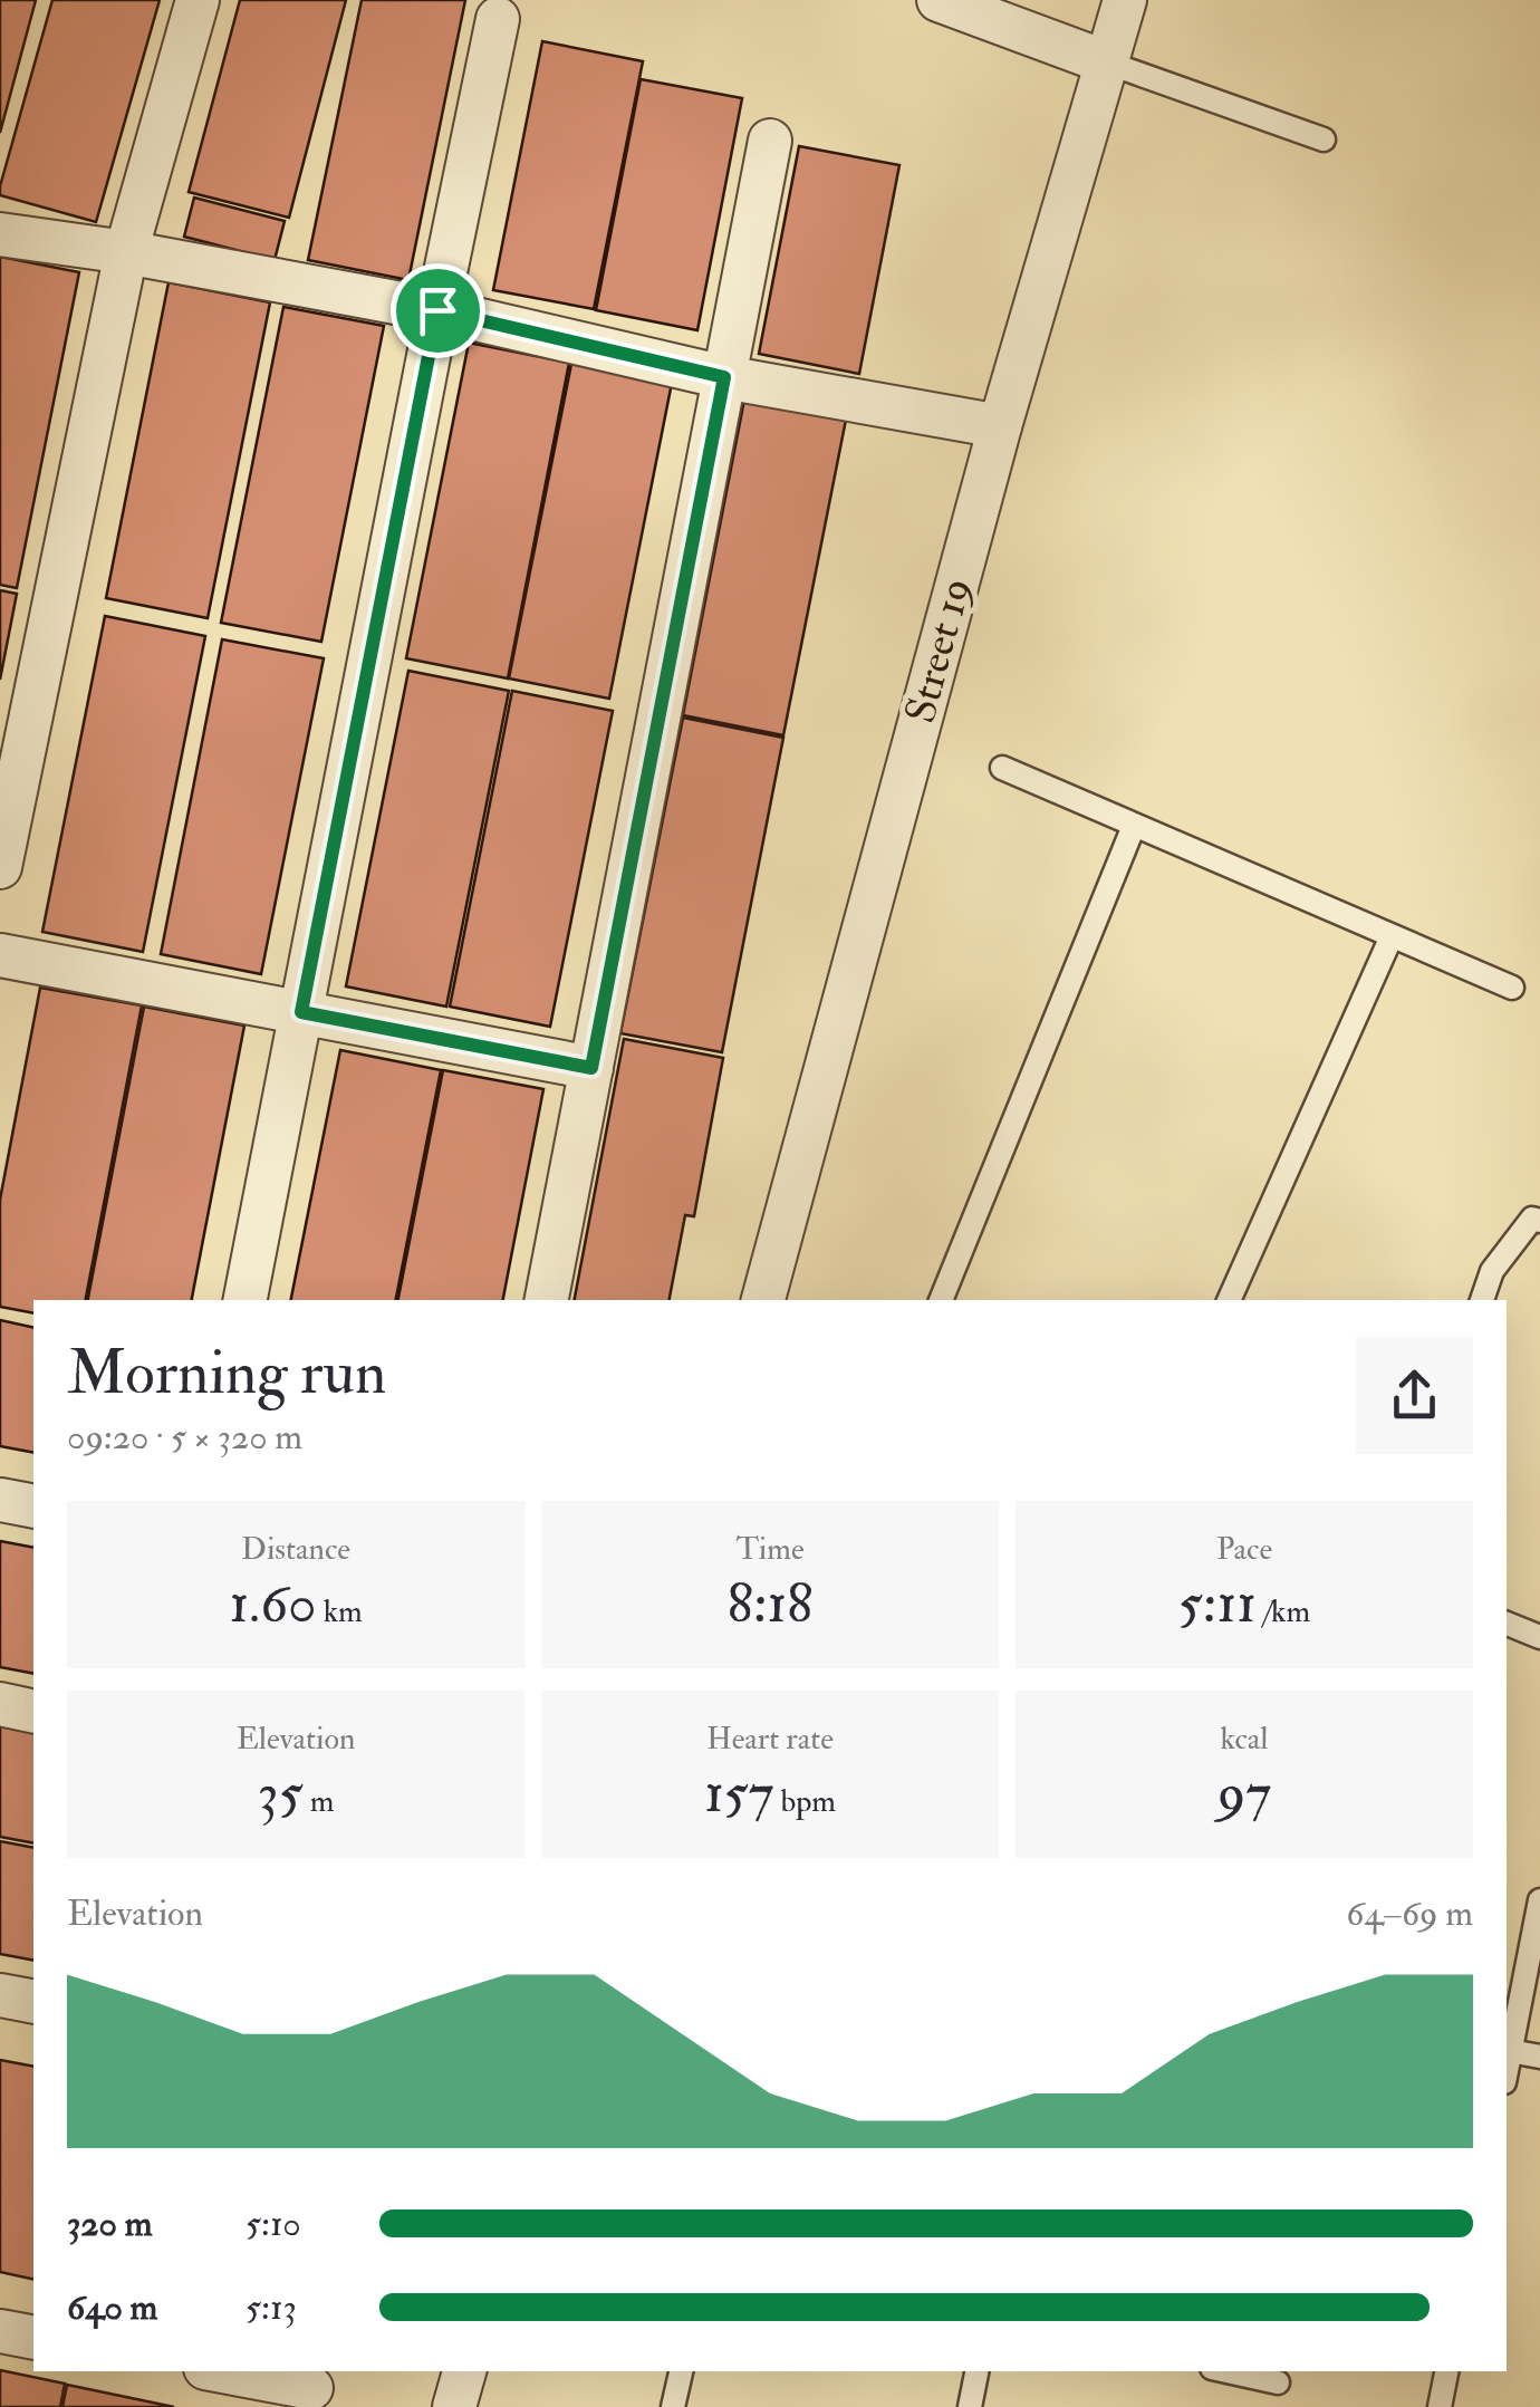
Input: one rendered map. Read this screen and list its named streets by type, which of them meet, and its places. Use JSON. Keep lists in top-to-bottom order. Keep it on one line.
{"streets":{"street":["Street 19"]},"page":{"heading":["Morning run","09:20 · 5 × 320 m"],"stats":[["Distance","1.60 km"],["Time","8:18"],["Pace","5:11 /km"],["Elevation","35 m"],["Heart rate","157 bpm"],["kcal","97"]],"chart":["Elevation","64–69 m"],"list":[{"name":"320 m","note":"5:10"},{"name":"640 m","note":"5:13"}]}}
